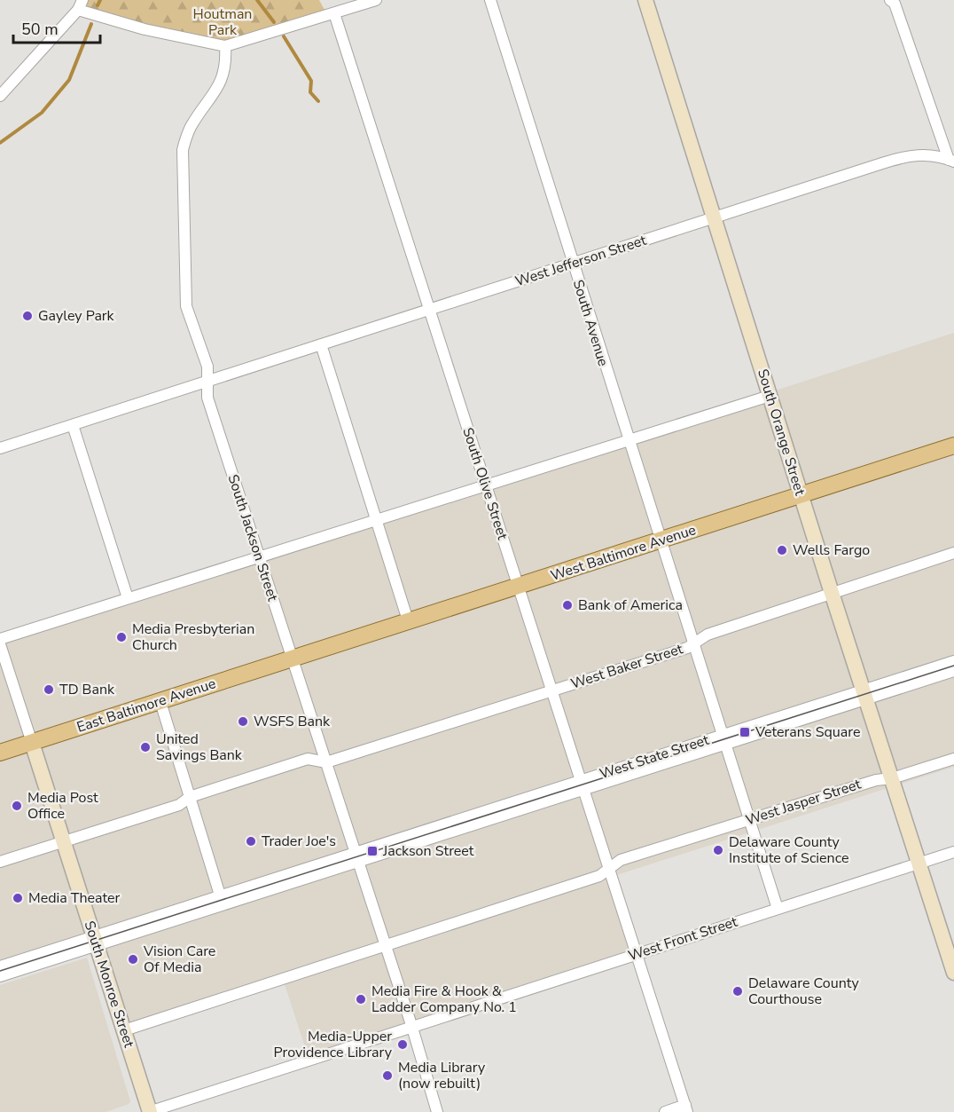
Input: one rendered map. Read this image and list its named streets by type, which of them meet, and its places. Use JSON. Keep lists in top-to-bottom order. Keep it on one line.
{"streets":{"main road":["South Orange Street","West Baltimore Avenue","East Baltimore Avenue","South Monroe Street"],"street":["West Jefferson Street","South Avenue","South Olive Street","South Jackson Street","West Baker Street","West State Street","West Jasper Street","West Front Street"]},"crossings":[["West Jefferson Street","South Avenue"],["West Jefferson Street","South Orange Street"],["West Jefferson Street","South Olive Street"],["West Jefferson Street","South Jackson Street"],["South Avenue","West Baltimore Avenue"],["South Avenue","West Baker Street"],["South Orange Street","West Baltimore Avenue"],["South Orange Street","West Baker Street"],["South Orange Street","West State Street"],["South Orange Street","West Jasper Street"],["South Orange Street","West Front Street"],["South Olive Street","West Baltimore Avenue"],["South Olive Street","West Baker Street"],["South Olive Street","West State Street"],["South Olive Street","West Jasper Street"],["South Olive Street","West Front Street"],["South Jackson Street","West Baltimore Avenue"],["South Jackson Street","West Baker Street"],["South Jackson Street","East Baltimore Avenue"],["South Jackson Street","West State Street"],["South Jackson Street","West Jasper Street"],["South Jackson Street","West Front Street"],["West Baltimore Avenue","East Baltimore Avenue"],["East Baltimore Avenue","South Monroe Street"],["West State Street","South Monroe Street"],["West Jasper Street","South Monroe Street"],["West Front Street","South Monroe Street"]],"parks":["Houtman Park"],"places":{"other":["Gayley Park","Wells Fargo","Bank of America","Media Presbyterian Church","TD Bank","WSFS Bank","United Savings Bank","Media Post Office","Trader Joe's","Delaware County Institute of Science","Media Theater","Vision Care Of Media","Delaware County Courthouse","Media Fire & Hook & Ladder Company No. 1","Media-Upper Providence Library","Media Library (now rebuilt)"],"transit":["Veterans Square","Jackson Street"]},"scale_bar":"50 m"}
